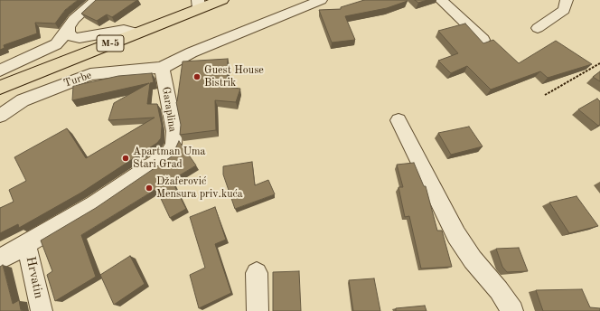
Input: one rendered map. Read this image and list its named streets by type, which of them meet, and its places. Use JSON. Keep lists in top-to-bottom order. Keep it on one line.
{"streets":{"main road":["M-5"],"street":["Turbe","Garaplina","Hrvatin"]},"crossings":[["Turbe","Garaplina"],["Garaplina","Hrvatin"]],"places":["Guest House Bistrik","Apartman Uma Stari Grad","Džaferović Mensura priv.kuća"]}
